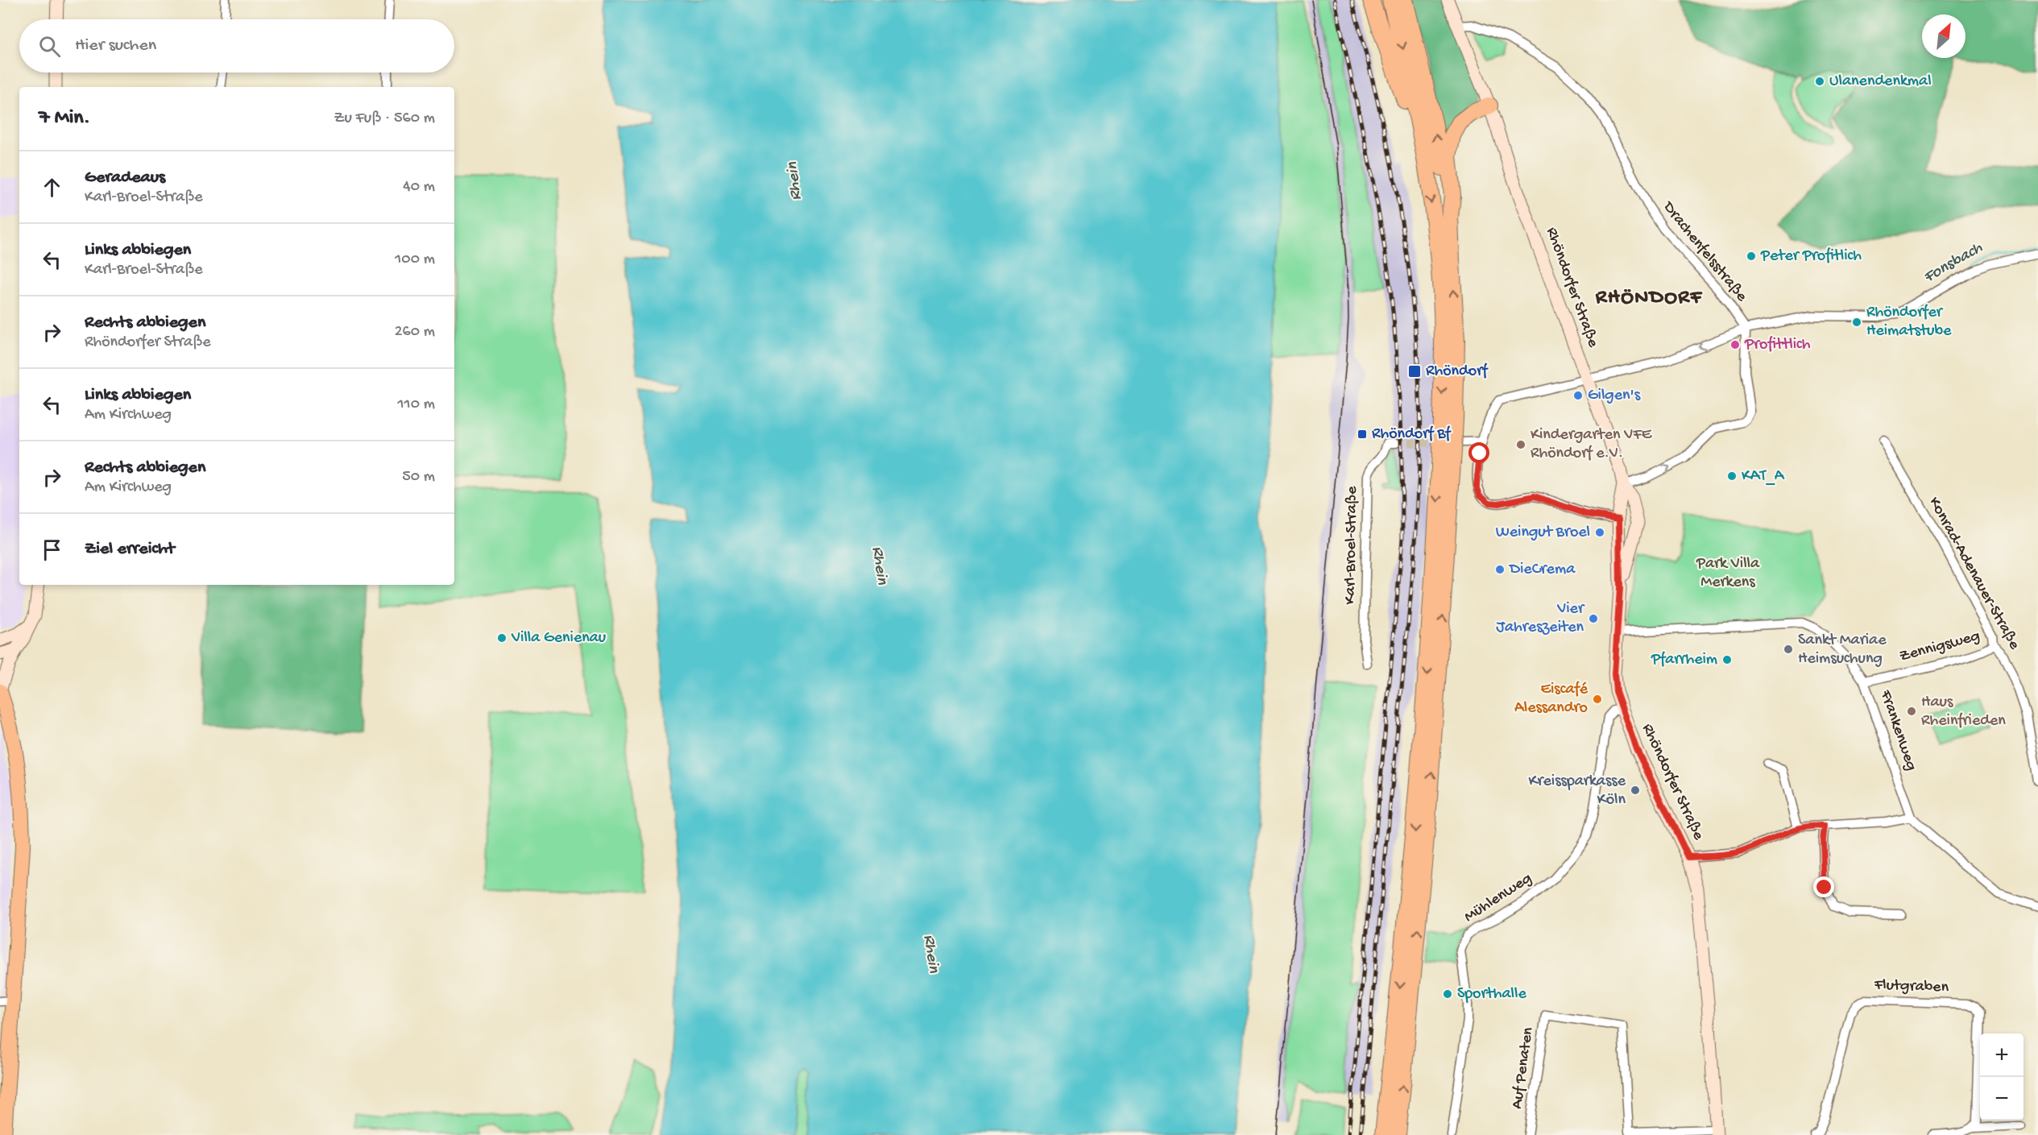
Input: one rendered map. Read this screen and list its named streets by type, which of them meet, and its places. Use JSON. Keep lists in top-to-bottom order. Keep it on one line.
{"streets":{"main road":["Rhöndorfer Straße"],"street":["Drachenfelsstraße","Karl-Broel-Straße","Konrad-Adenauer-Straße","Zennigsweg","Frankenweg","Mühlenweg","Flutgraben","Auf Penaten"]},"crossings":[["Drachenfelsstraße","Rhöndorfer Straße"],["Rhöndorfer Straße","Frankenweg"],["Rhöndorfer Straße","Mühlenweg"],["Rhöndorfer Straße","Auf Penaten"],["Konrad-Adenauer-Straße","Zennigsweg"],["Zennigsweg","Frankenweg"]],"districts":["RHÖNDORF"],"water":["Rhein","Fonsbach"],"parks":["Park Villa Merkens"],"places":{"other":["Ulanendenkmal","Peter Profitlich","Rhöndorfer Heimatstube","Profittlich","Gilgen's","Kindergarten VFE Rhöndorf e.V.","KAT_A","Weingut Broel","DieCrema","Vier Jahreszeiten","Villa Genienau","Sankt Mariae Heimsuchung","Pfarrheim","Eiscafé Alessandro","Haus Rheinfrieden","Kreissparkasse Köln","Sporthalle"],"transit":["Rhöndorf","Rhöndorf Bf"]},"north":"top right","page":{"search":"Hier suchen","heading":["7 Min.","Zu Fuß · 560 m"],"list":[["Geradeaus","Karl-Broel-Straße","40 m"],["Links abbiegen","Karl-Broel-Straße","100 m"],["Rechts abbiegen","Rhöndorfer Straße","260 m"],["Links abbiegen","Am Kirchweg","110 m"],["Rechts abbiegen","Am Kirchweg","50 m"],"Ziel erreicht"],"map_buttons":["+","−"]}}
